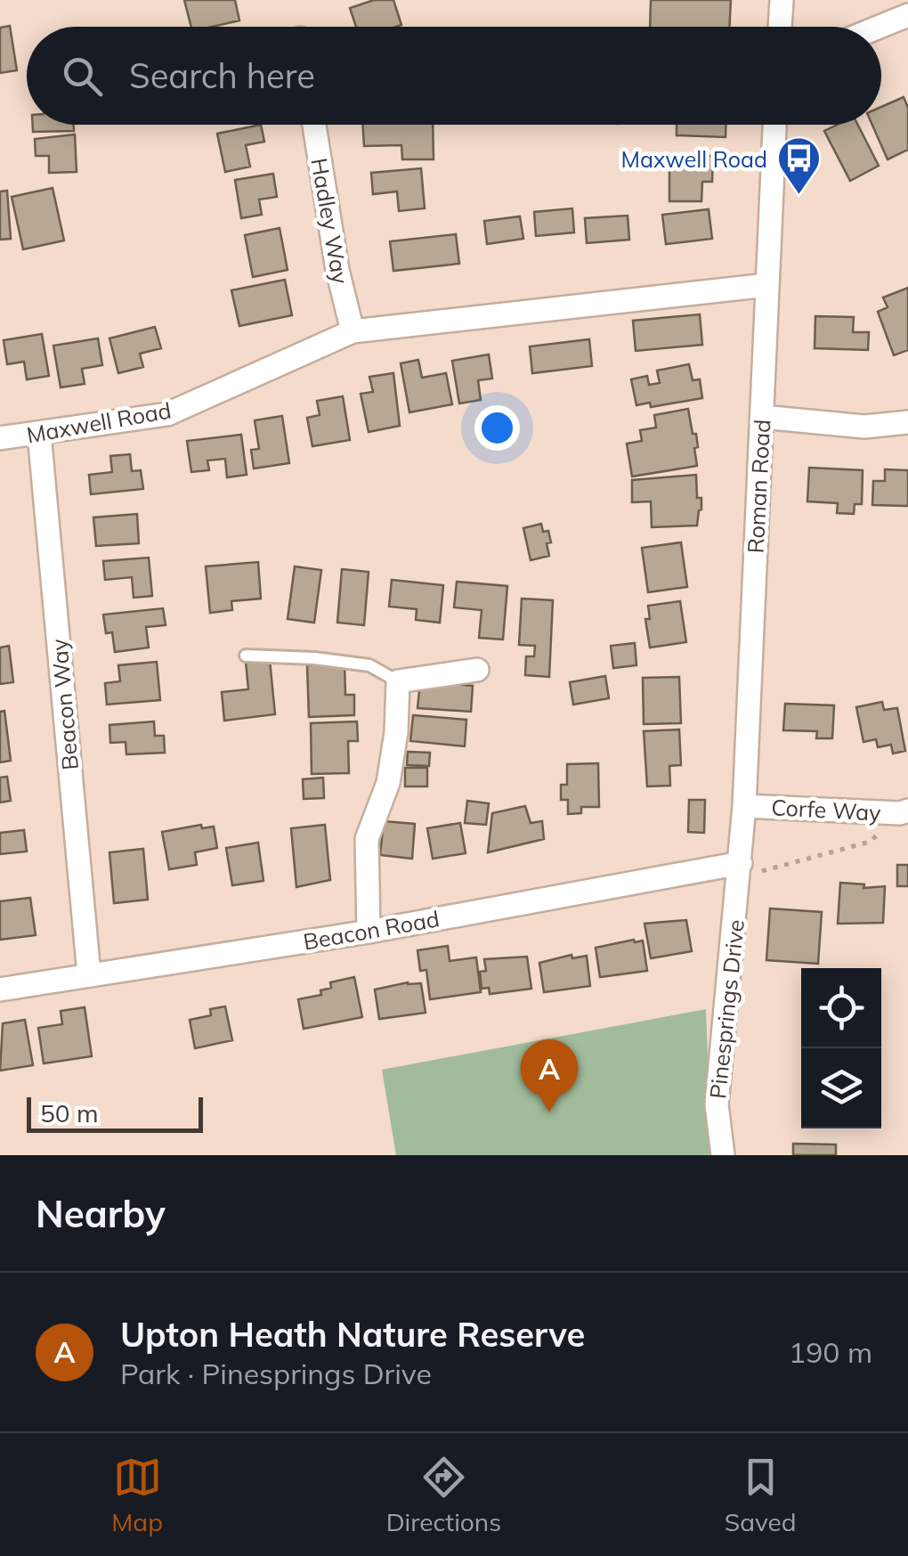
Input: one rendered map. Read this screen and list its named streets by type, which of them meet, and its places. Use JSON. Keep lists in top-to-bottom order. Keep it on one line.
{"streets":{"street":["Hadley Way","Maxwell Road","Roman Road","Beacon Way","Corfe Way","Beacon Road","Pinesprings Drive"]},"crossings":[["Hadley Way","Maxwell Road"],["Maxwell Road","Roman Road"],["Maxwell Road","Beacon Way"],["Roman Road","Corfe Way"],["Roman Road","Beacon Road"],["Roman Road","Pinesprings Drive"],["Beacon Way","Beacon Road"],["Beacon Road","Pinesprings Drive"]],"places":{"bus stop":["Maxwell Road"]},"scale_bar":"50 m","page":{"search":"Search here","pins":"A","scale":"50 m","heading":"Nearby","list":[{"mark":"A","name":"Upton Heath Nature Reserve","note":"Park · Pinesprings Drive","value":"190 m"}],"nav":["Map","Directions","Saved"]}}
